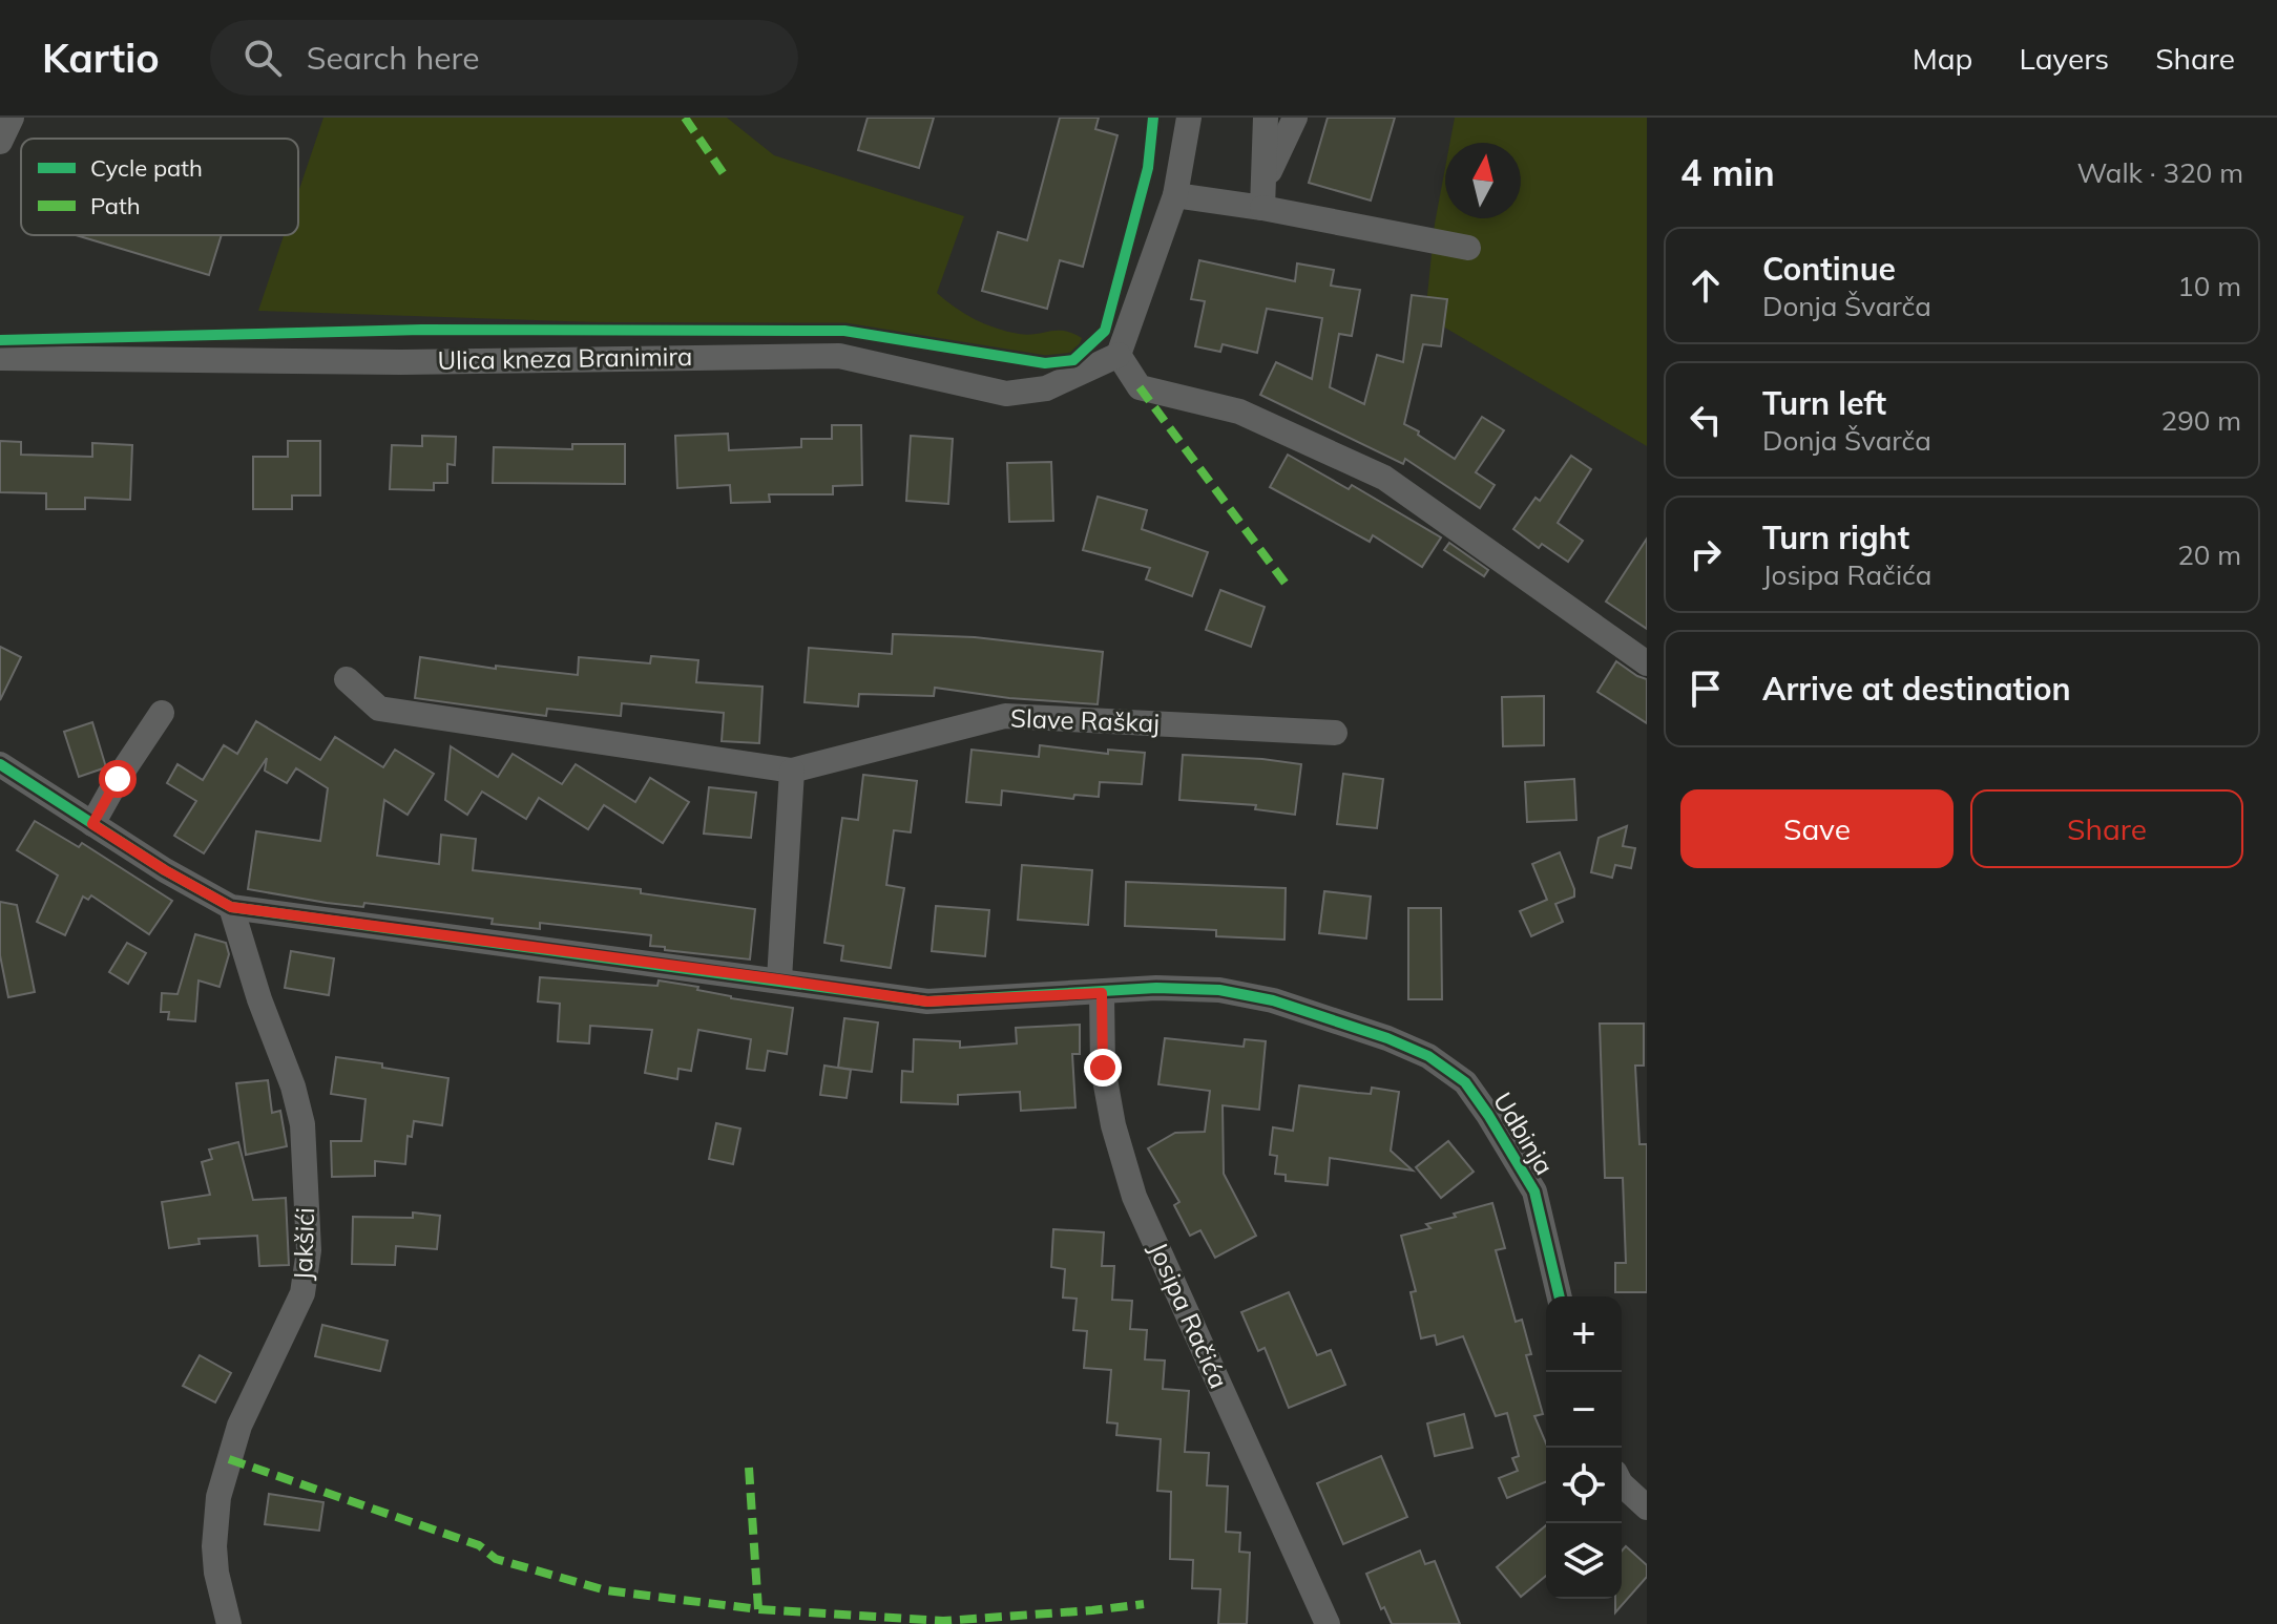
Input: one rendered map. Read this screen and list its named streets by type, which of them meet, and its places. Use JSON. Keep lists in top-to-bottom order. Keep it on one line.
{"streets":{"street":["Ulica kneza Branimira","Slave Raškaj","Udbinja","Jakšići","Josipa Račića"]},"crossings":[["Udbinja","Jakšići"],["Udbinja","Josipa Račića"]],"legend":["Cycle path","Path"],"north":"top","page":{"header":"Kartio","search":"Search here","nav":["Map","Layers","Share"],"heading":["4 min","Walk · 320 m"],"list":[["Continue","Donja Švarča","10 m"],["Turn left","Donja Švarča","290 m"],["Turn right","Josipa Račića","20 m"],"Arrive at destination"],"buttons":["Save","Share"],"map_buttons":["+","−"]}}
